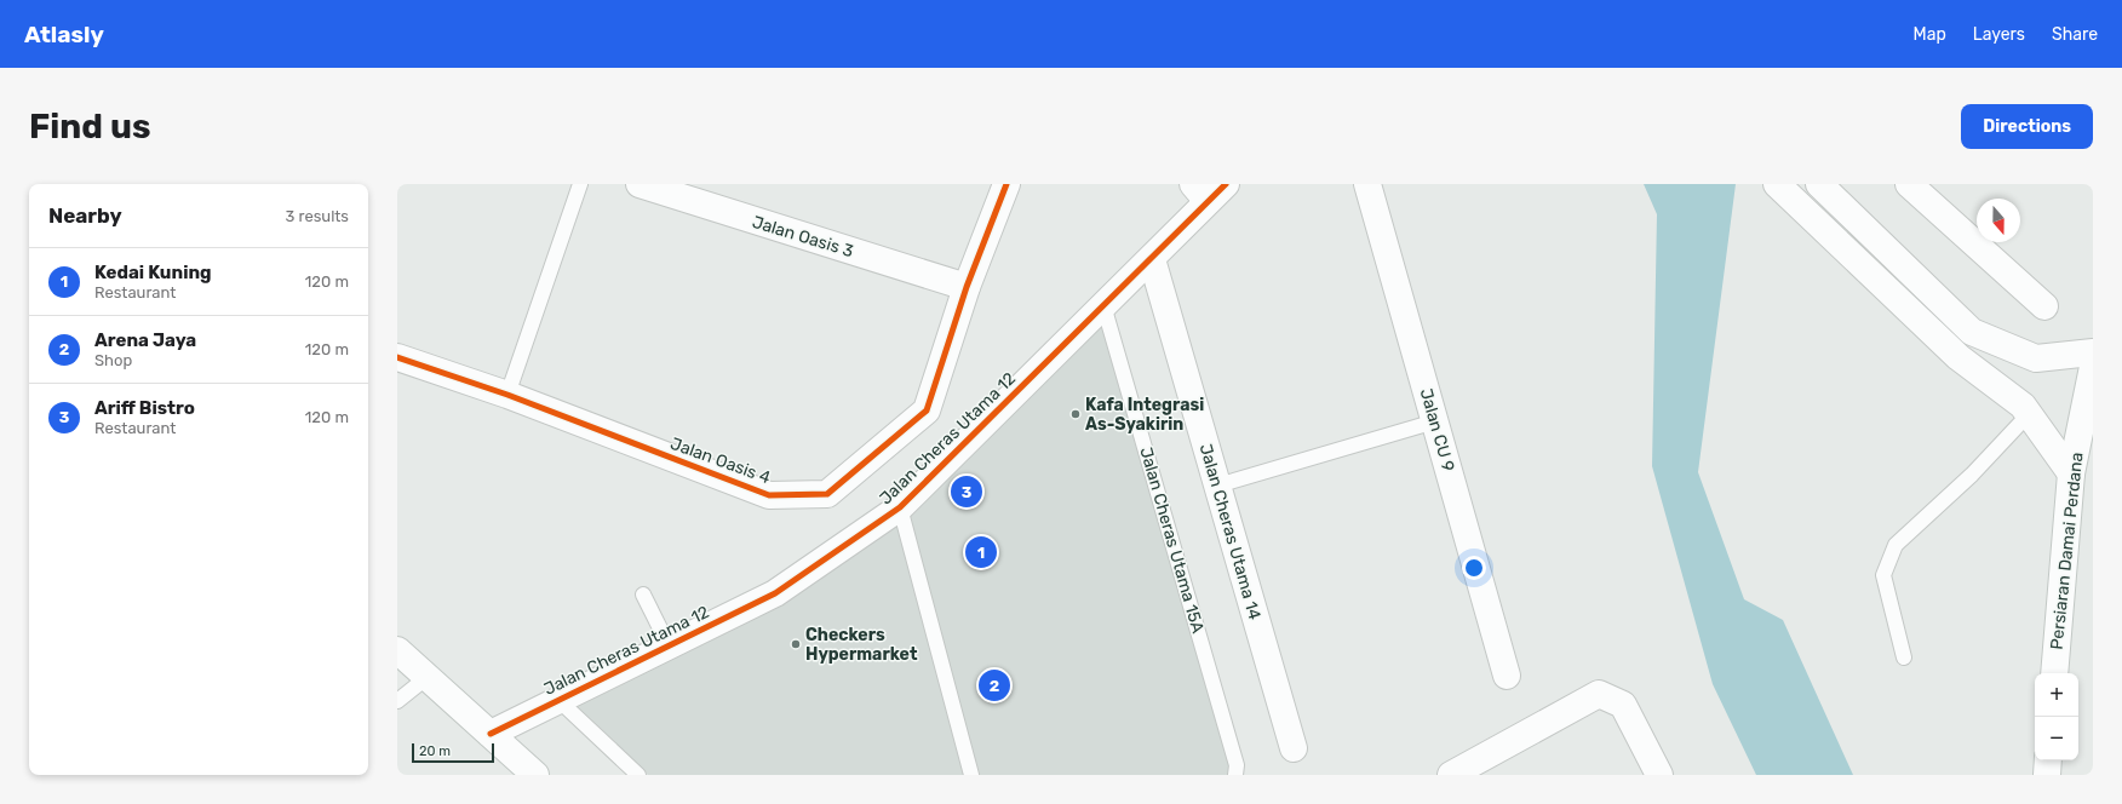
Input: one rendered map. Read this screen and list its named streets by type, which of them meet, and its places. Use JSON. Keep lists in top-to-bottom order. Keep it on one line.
{"streets":{"street":["Jalan Oasis 3","Jalan CU 9","Jalan Cheras Utama 12","Jalan Oasis 4","Jalan Cheras Utama 14","Persiaran Damai Perdana"],"lane":["Jalan Cheras Utama 15A"]},"crossings":[["Jalan Oasis 3","Jalan Oasis 4"],["Jalan Cheras Utama 12","Jalan Cheras Utama 14"],["Jalan Cheras Utama 12","Jalan Cheras Utama 15A"]],"places":["Kafa Integrasi As-Syakirin","Checkers Hypermarket"],"scale_bar":"20 m","north":"bottom","page":{"header":"Atlasly","nav":["Map","Layers","Share"],"buttons":"Directions","title":"Find us","heading":["Nearby","3 results"],"list":[{"mark":"1","name":"Kedai Kuning","note":"Restaurant","value":"120 m"},{"mark":"2","name":"Arena Jaya","note":"Shop","value":"120 m"},{"mark":"3","name":"Ariff Bistro","note":"Restaurant","value":"120 m"}],"pins":["3","1","2"],"map_buttons":["+","−"],"scale":"20 m"}}
